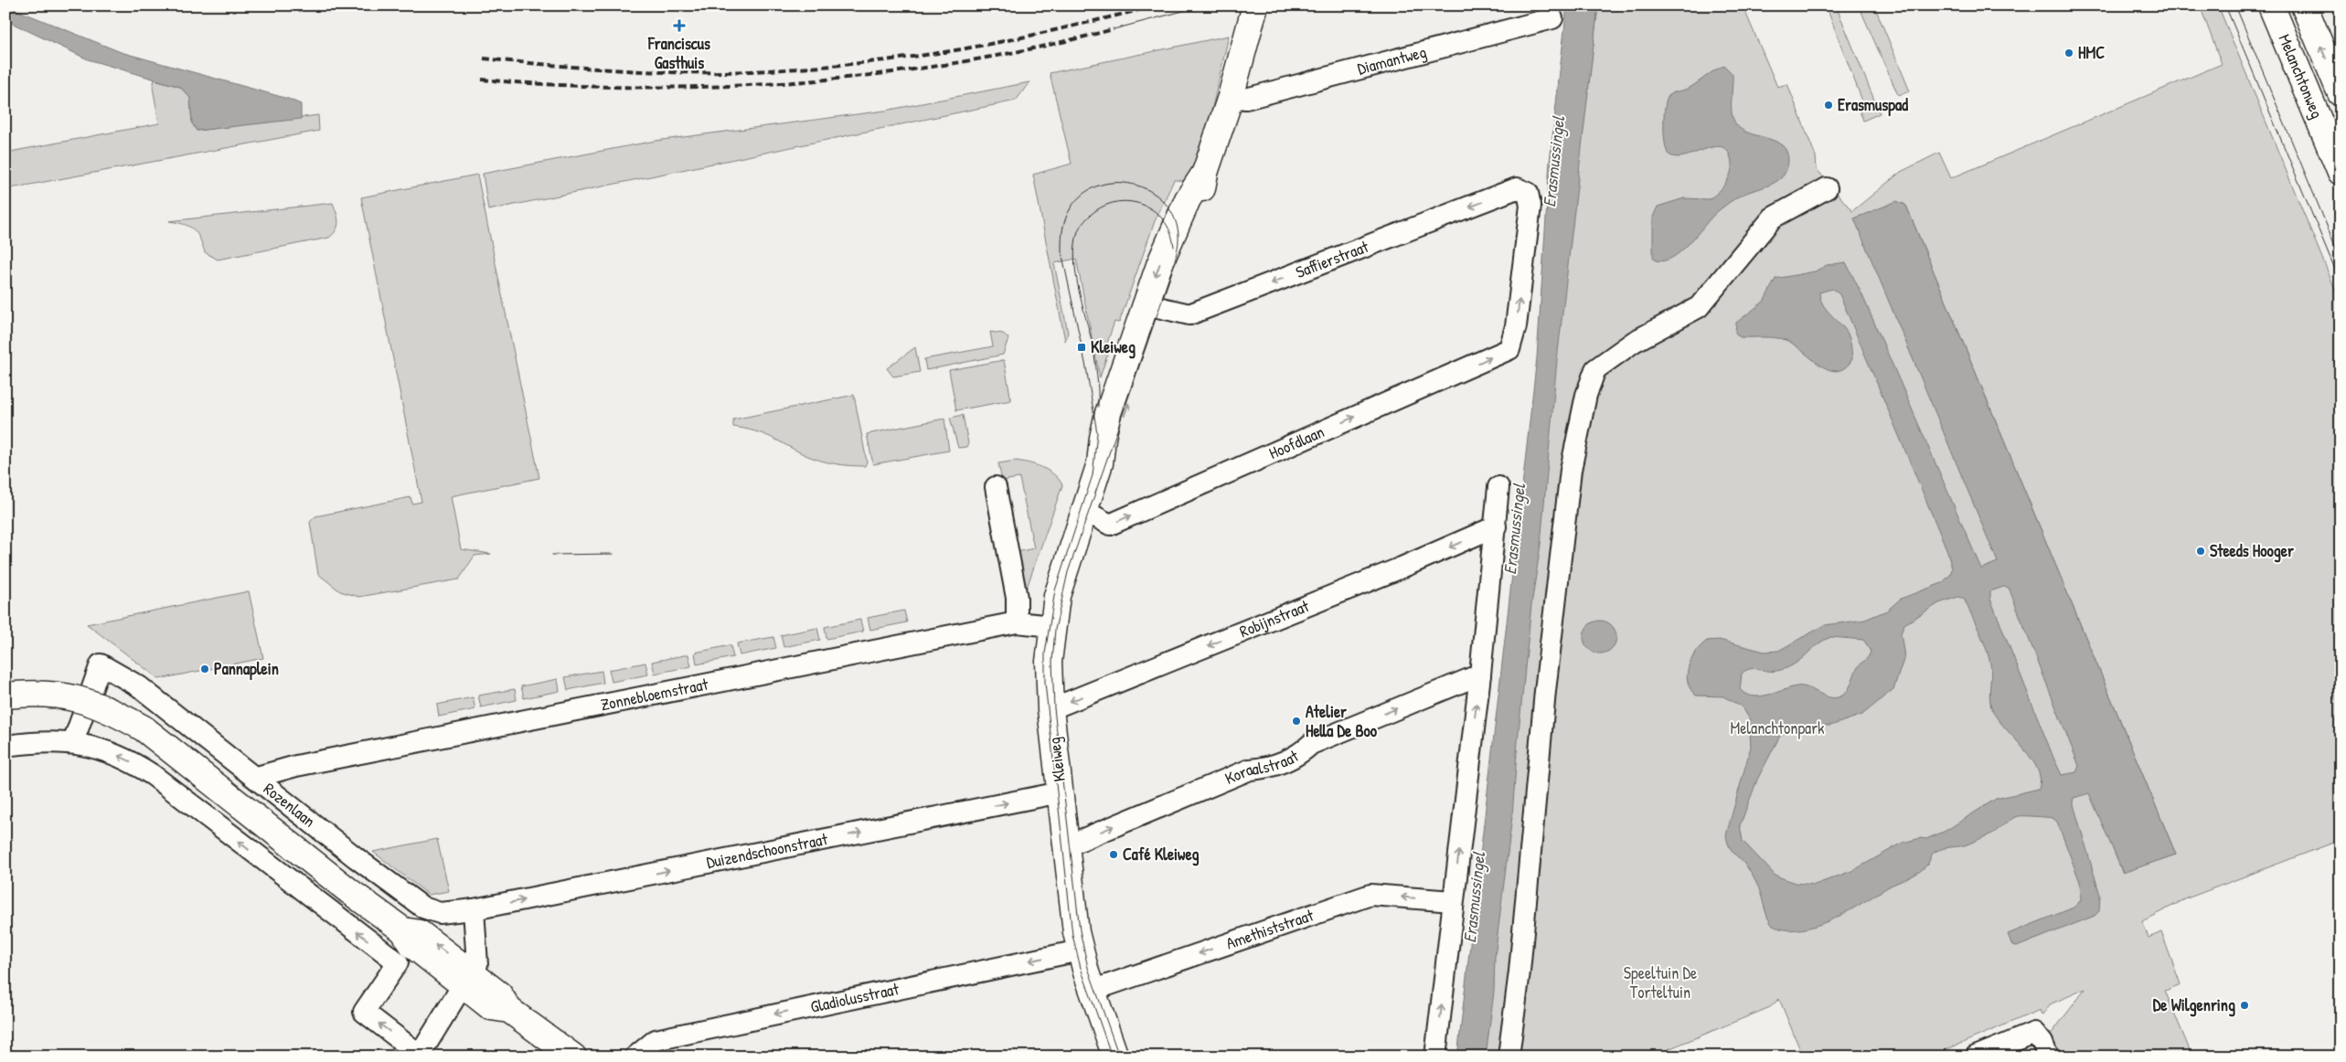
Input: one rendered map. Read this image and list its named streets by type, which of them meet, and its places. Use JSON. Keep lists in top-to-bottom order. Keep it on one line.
{"streets":{"street":["Diamantweg","Melanchtonweg","Saffierstraat","Hoofdlaan","Robijnstraat","Zonnebloemstraat","Kleiweg","Koraalstraat","Rozenlaan","Duizendschoonstraat","Amethiststraat","Gladiolusstraat"]},"crossings":[["Diamantweg","Kleiweg"],["Saffierstraat","Hoofdlaan"],["Saffierstraat","Kleiweg"],["Hoofdlaan","Kleiweg"],["Robijnstraat","Kleiweg"],["Zonnebloemstraat","Kleiweg"],["Zonnebloemstraat","Rozenlaan"],["Kleiweg","Koraalstraat"],["Kleiweg","Duizendschoonstraat"],["Kleiweg","Amethiststraat"],["Kleiweg","Gladiolusstraat"],["Rozenlaan","Duizendschoonstraat"]],"one_way":["Hoofdlaan","Robijnstraat","Koraalstraat","Duizendschoonstraat","Amethiststraat","Gladiolusstraat"],"water":["Erasmussingel"],"parks":["Melanchtonpark","Speeltuin De Torteltuin"],"places":{"health":["Franciscus Gasthuis"],"other":["HMC","Erasmuspad","Steeds Hooger","Pannaplein","Atelier Hella De Boo","Café Kleiweg","De Wilgenring"],"transit":["Kleiweg"]}}
